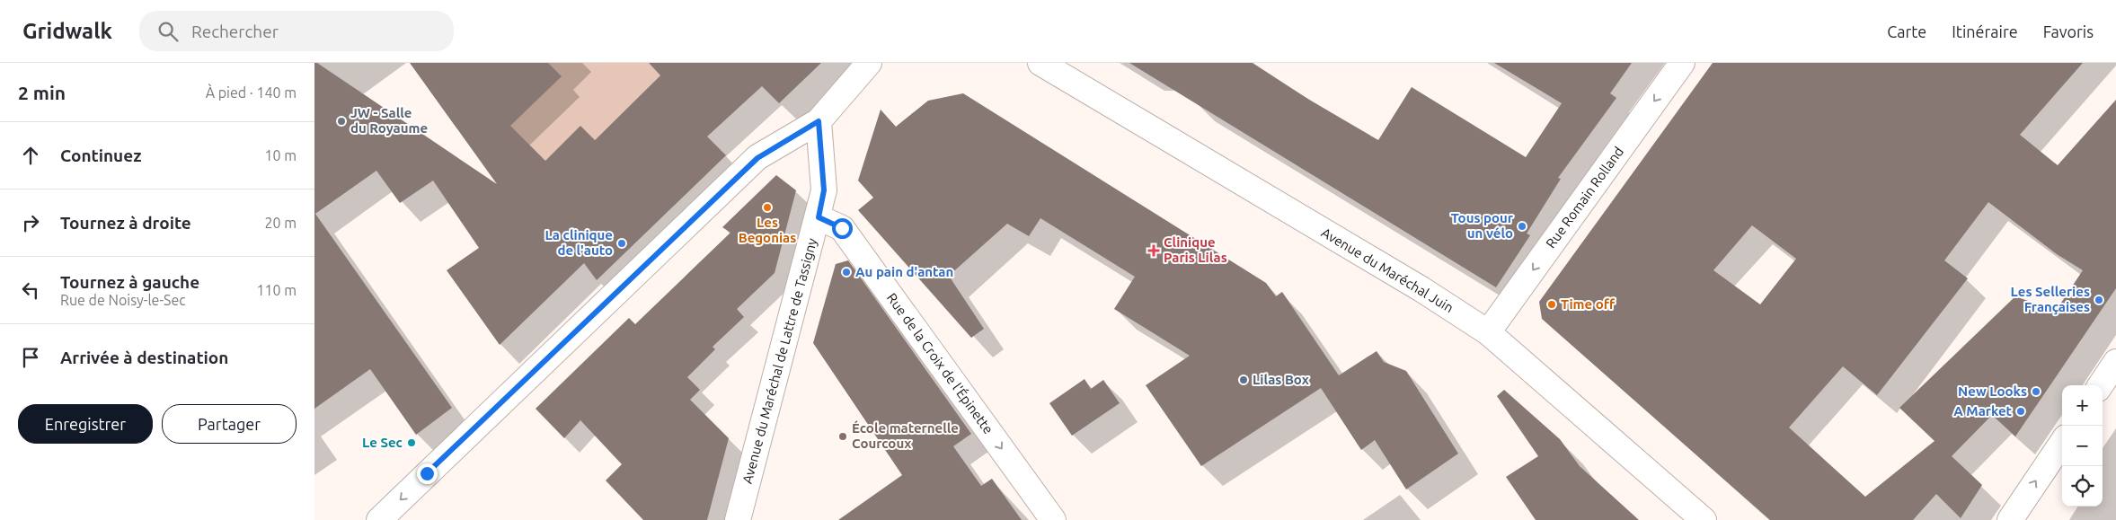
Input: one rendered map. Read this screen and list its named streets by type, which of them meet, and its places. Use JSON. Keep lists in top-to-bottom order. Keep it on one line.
{"streets":{"street":["Rue Romain Rolland","Avenue du Maréchal Juin","Avenue du Maréchal de Lattre de Tassigny","Rue de la Croix de l'Épinette"]},"crossings":[["Rue Romain Rolland","Avenue du Maréchal Juin"],["Avenue du Maréchal de Lattre de Tassigny","Rue de la Croix de l'Épinette"]],"one_way":["Rue Romain Rolland","Rue de la Croix de l'Épinette"],"places":{"other":["JW - Salle du Royaume","Les Begonias","Tous pour un vélo","La clinique de l'auto","Au pain d'antan","Les Selleries Françaises","Time off","Lilas Box","New Looks","A Market","École maternelle Courcoux","Le Sec"],"health":["Clinique Paris Lilas"]},"page":{"header":"Gridwalk","search":"Rechercher","nav":["Carte","Itinéraire","Favoris"],"heading":["2 min","À pied · 140 m"],"list":[["Continuez","10 m"],["Tournez à droite","20 m"],["Tournez à gauche","Rue de Noisy-le-Sec","110 m"],"Arrivée à destination"],"map_buttons":["+","−"],"buttons":["Enregistrer","Partager"]}}
